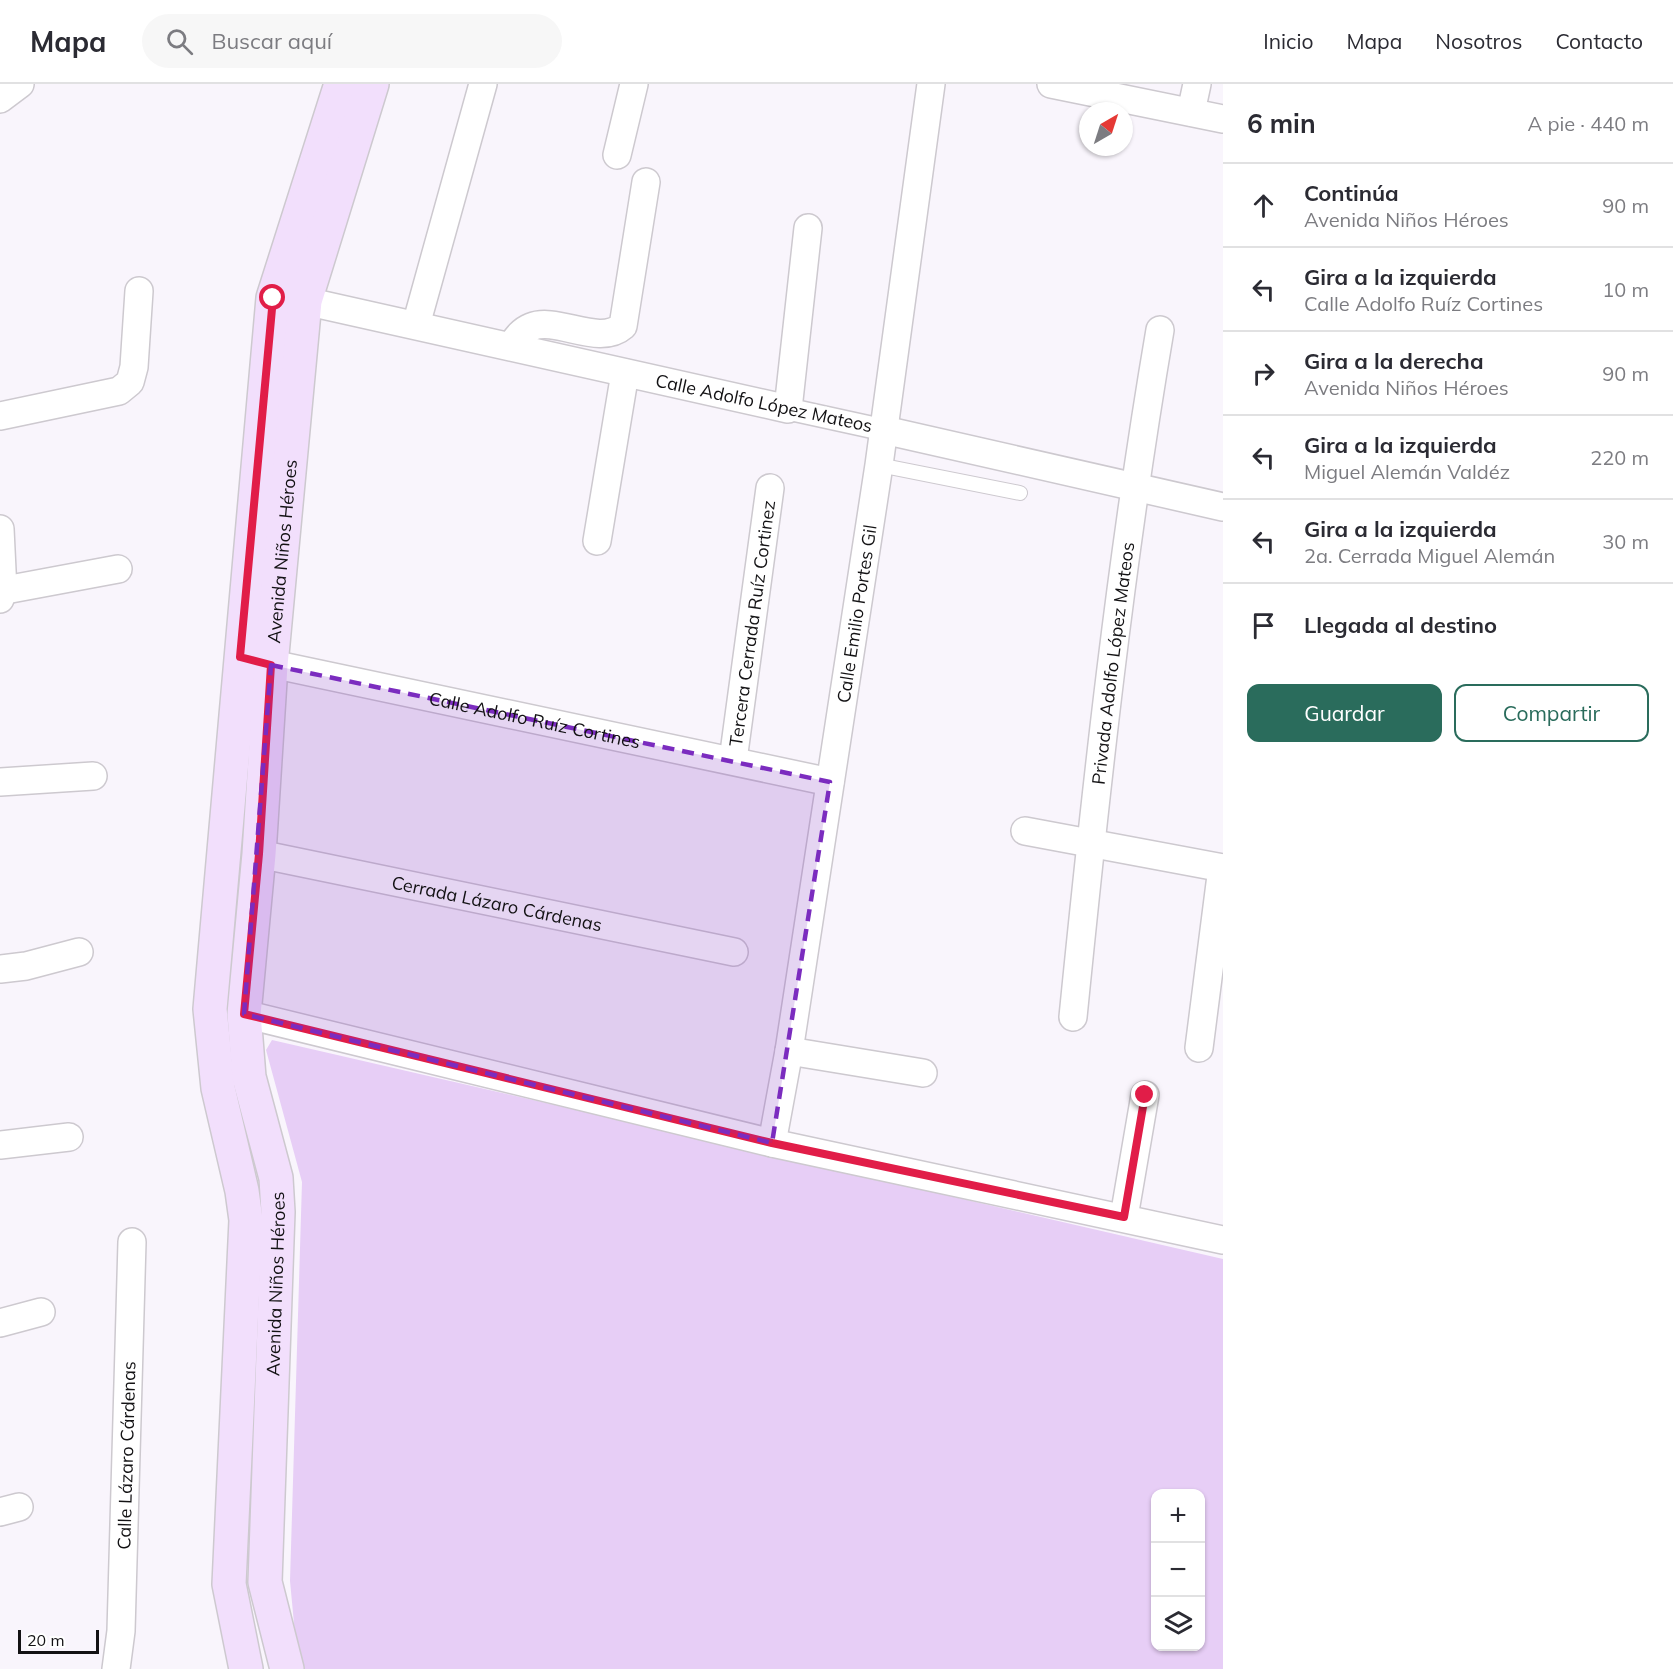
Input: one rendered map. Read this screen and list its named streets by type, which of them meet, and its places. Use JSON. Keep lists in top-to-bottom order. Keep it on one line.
{"streets":{"main road":["Avenida Niños Héroes"],"street":["Calle Adolfo López Mateos","Calle Emilio Portes Gil","Tercera Cerrada Ruíz Cortinez","Privada Adolfo López Mateos","Calle Adolfo Ruíz Cortines","Cerrada Lázaro Cárdenas","Calle Lázaro Cárdenas"]},"crossings":[["Calle Adolfo López Mateos","Avenida Niños Héroes"],["Calle Adolfo López Mateos","Calle Emilio Portes Gil"],["Calle Adolfo López Mateos","Privada Adolfo López Mateos"],["Avenida Niños Héroes","Calle Adolfo Ruíz Cortines"],["Avenida Niños Héroes","Cerrada Lázaro Cárdenas"],["Calle Emilio Portes Gil","Calle Adolfo Ruíz Cortines"],["Tercera Cerrada Ruíz Cortinez","Calle Adolfo Ruíz Cortines"]],"scale_bar":"20 m","north":"top right","page":{"header":"Mapa","search":"Buscar aquí","nav":["Inicio","Mapa","Nosotros","Contacto"],"heading":["6 min","A pie · 440 m"],"list":[["Continúa","Avenida Niños Héroes","90 m"],["Gira a la izquierda","Calle Adolfo Ruíz Cortines","10 m"],["Gira a la derecha","Avenida Niños Héroes","90 m"],["Gira a la izquierda","Miguel Alemán Valdéz","220 m"],["Gira a la izquierda","2a. Cerrada Miguel Alemán","30 m"],"Llegada al destino"],"buttons":["Guardar","Compartir"],"map_buttons":["+","−"],"scale":"20 m"}}
